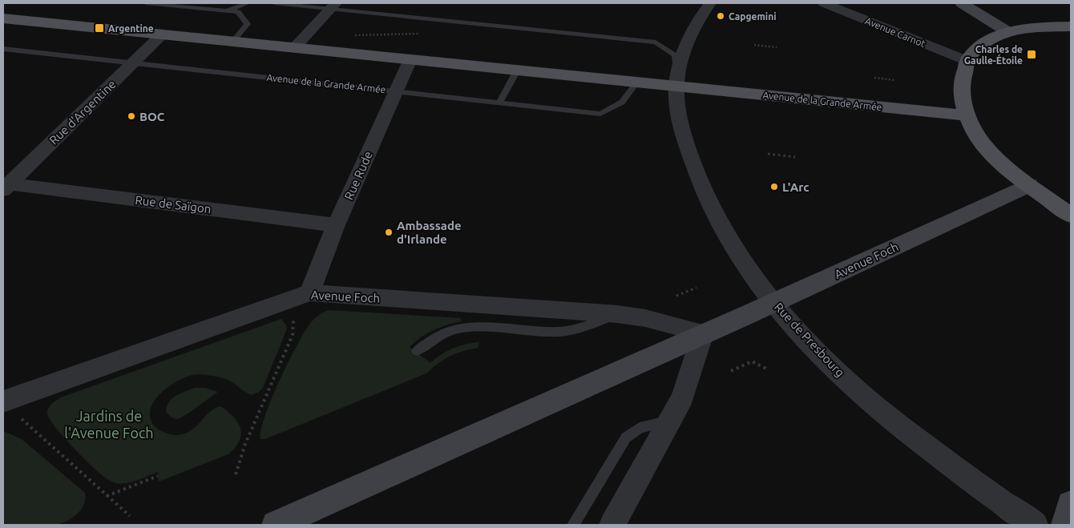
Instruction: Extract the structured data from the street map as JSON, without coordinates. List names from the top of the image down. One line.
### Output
{"streets":{"main road":["Avenue de la Grande Armée","Avenue Foch"],"street":["Avenue Carnot","Rue d'Argentine","Rue Rude","Rue de Saïgon","Rue de Presbourg"]},"crossings":[["Avenue de la Grande Armée","Rue d'Argentine"],["Avenue de la Grande Armée","Rue Rude"],["Avenue de la Grande Armée","Rue de Presbourg"],["Rue d'Argentine","Rue de Saïgon"],["Rue Rude","Rue de Saïgon"],["Rue Rude","Avenue Foch"],["Avenue Foch","Rue de Presbourg"]],"parks":["Jardins de l'Avenue Foch"],"places":{"other":["Capgemini","BOC","L'Arc","Ambassade d'Irlande"],"transit":["Argentine","Charles de Gaulle-Étoile"]}}
